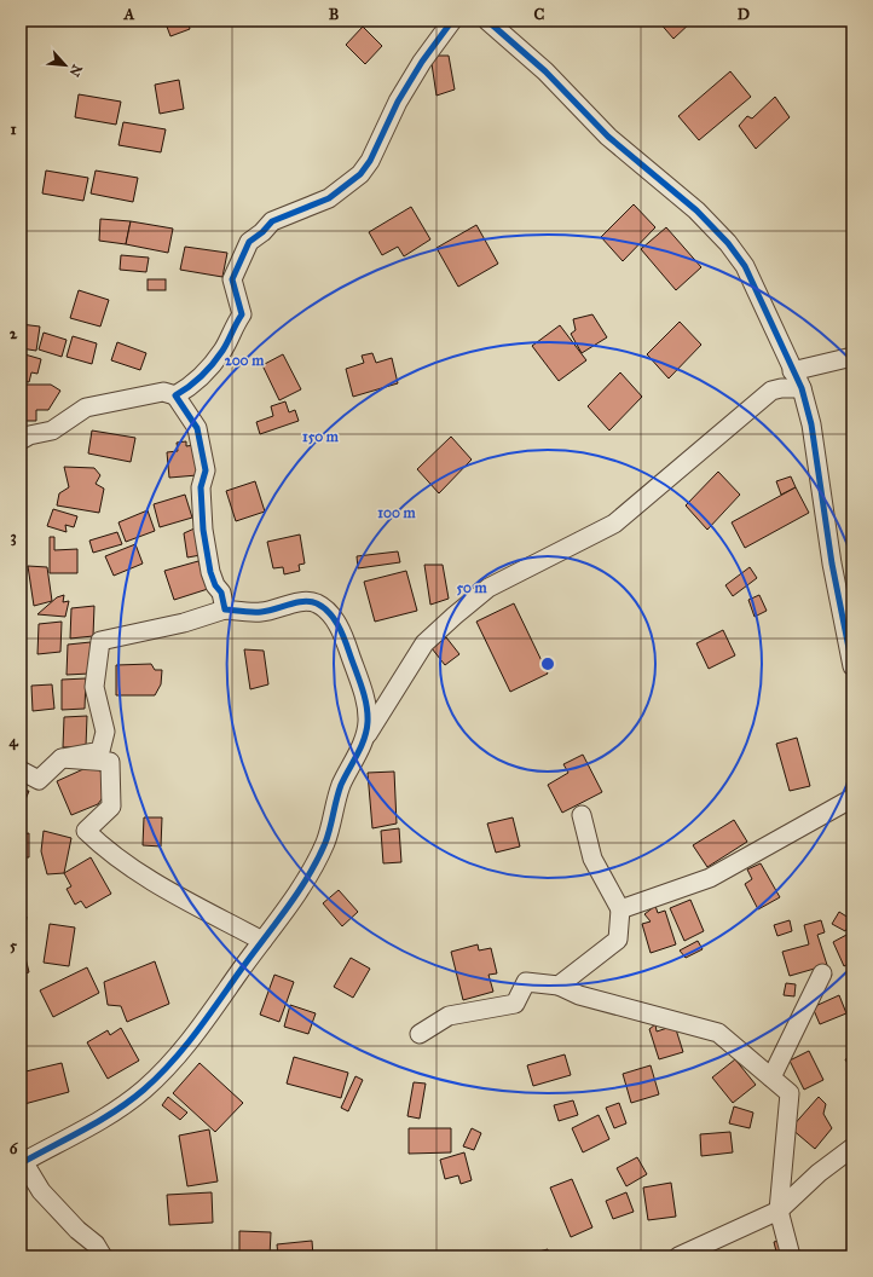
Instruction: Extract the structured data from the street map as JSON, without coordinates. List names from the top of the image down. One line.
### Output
{"north":"bottom right","grid":{"columns":["A","B","C","D"],"rows":["1","2","3","4","5","6"]},"rings":["200 m","150 m","100 m","50 m"]}
